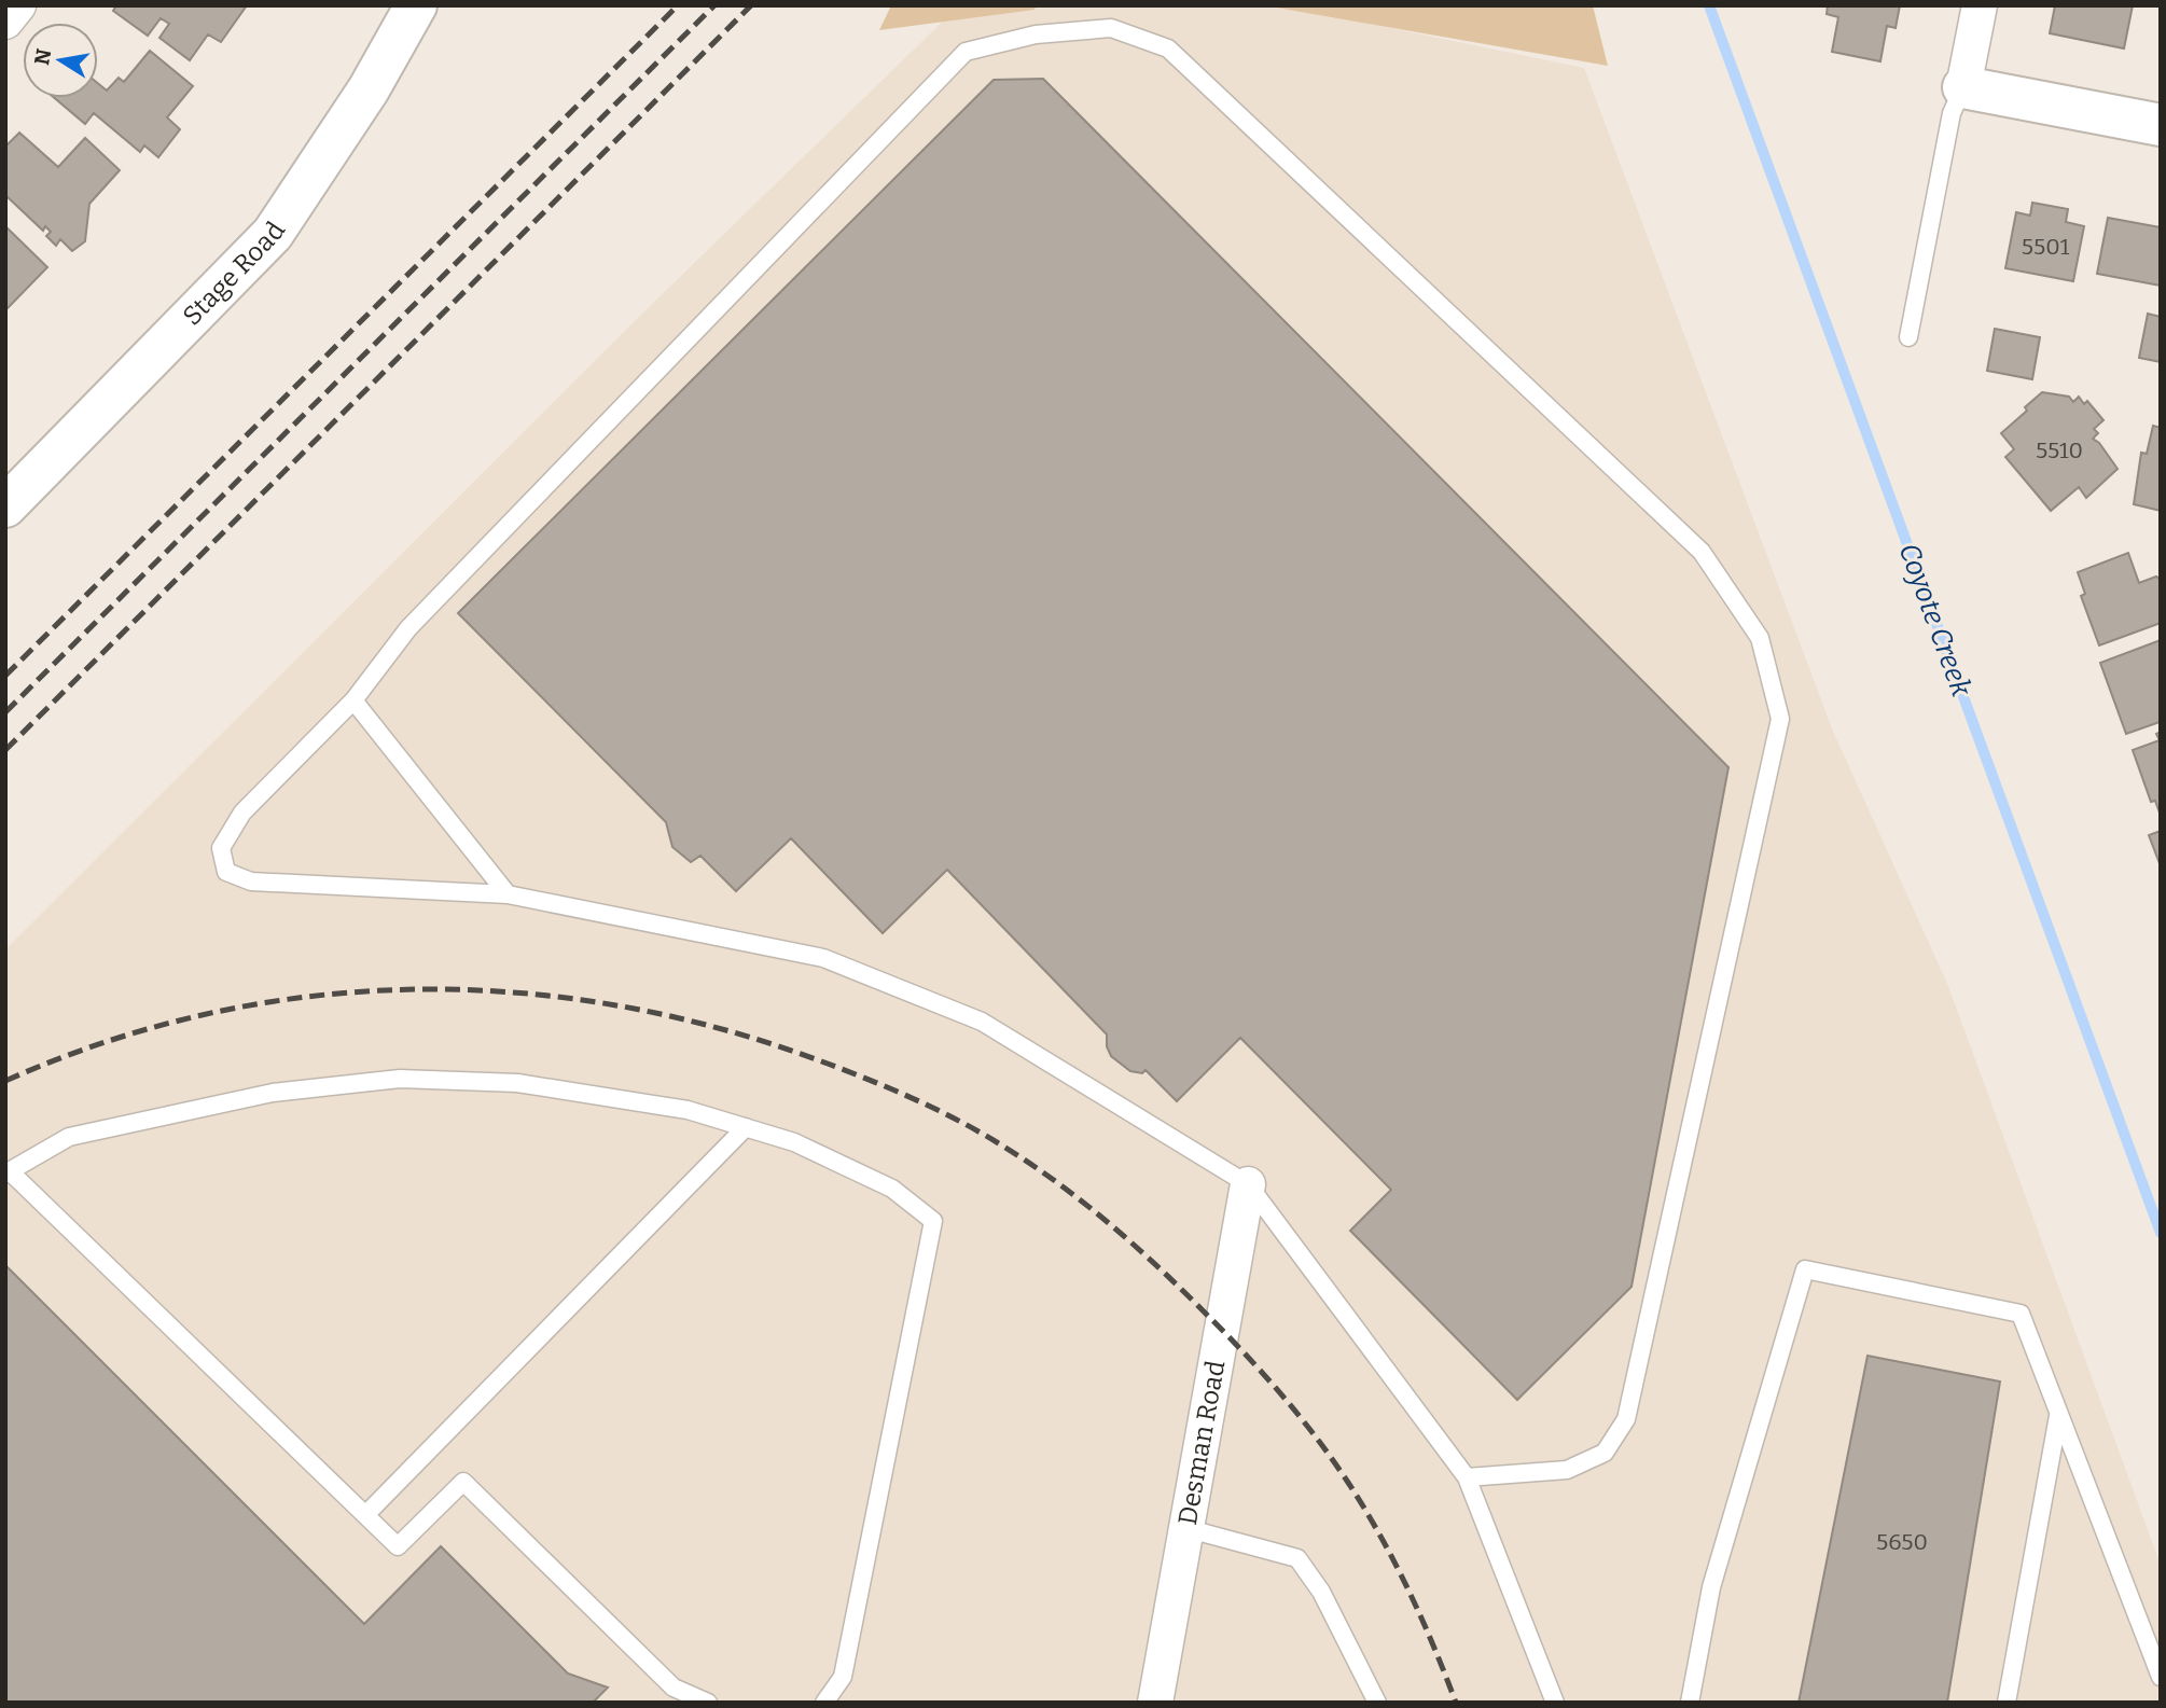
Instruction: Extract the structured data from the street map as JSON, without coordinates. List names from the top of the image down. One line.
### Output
{"streets":{"main road":["Stage Road"],"street":["Desman Road"]},"water":["Coyote Creek"],"house_numbers":["5501","5510","5650"],"north":"left"}
